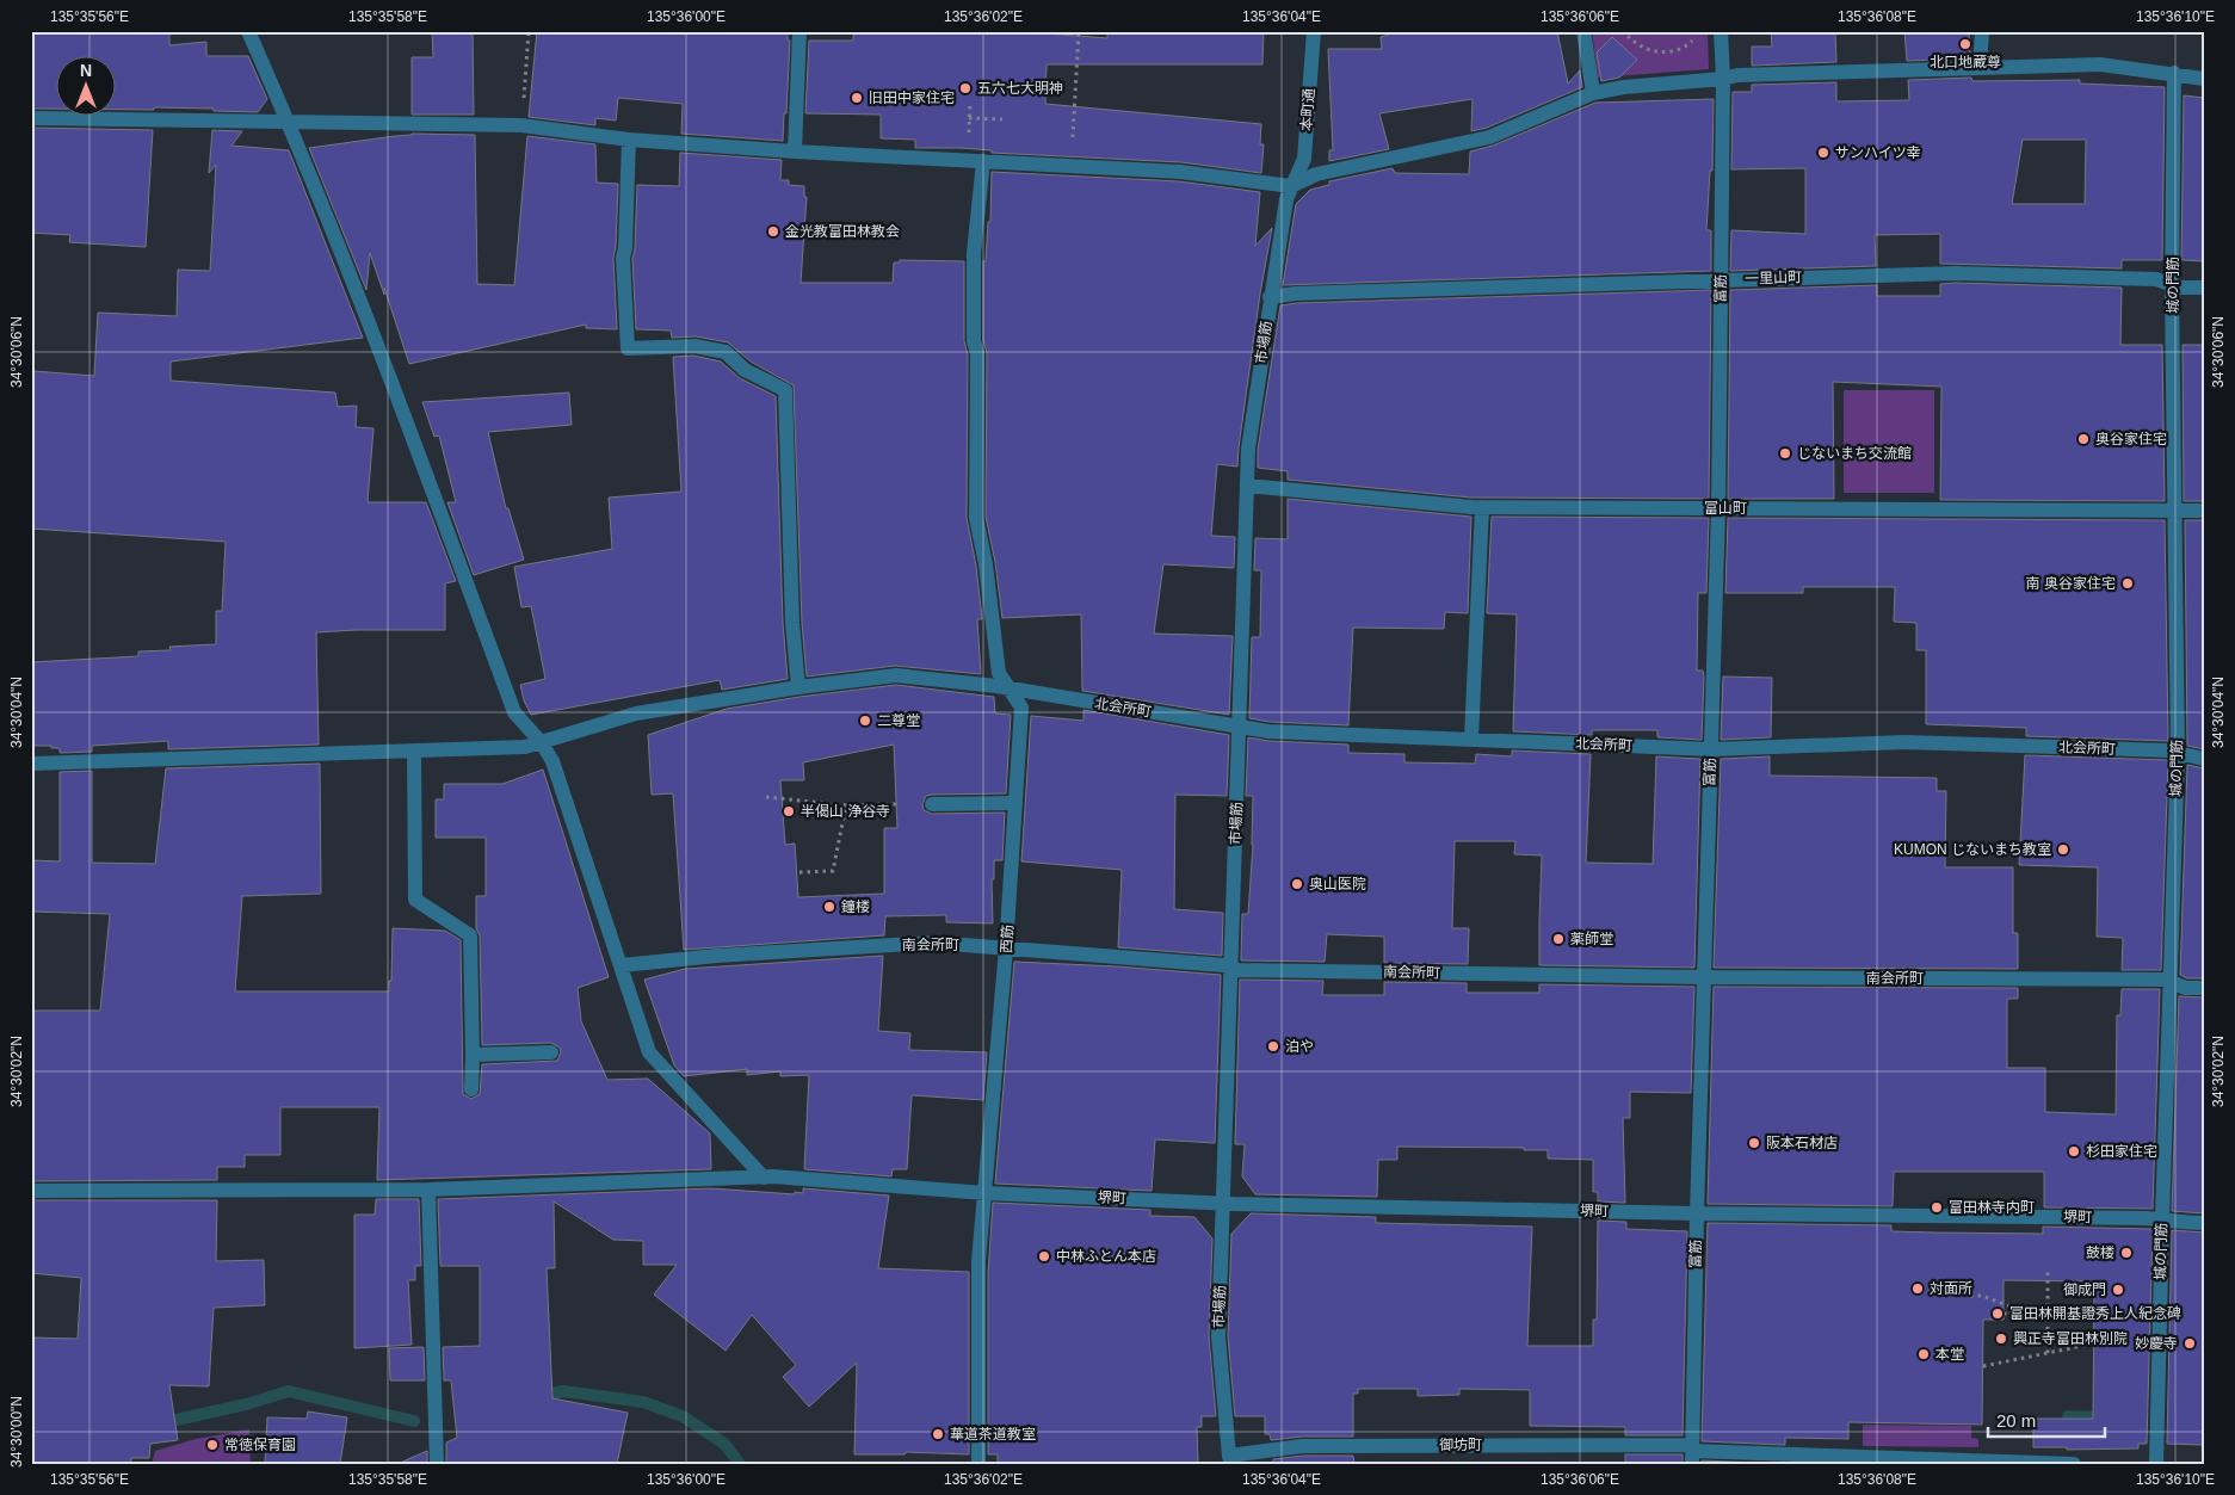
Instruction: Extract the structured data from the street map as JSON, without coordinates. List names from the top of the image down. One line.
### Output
{"streets":{"street":["本町通","一里山町","城の門筋","富筋","市場筋","富山町","北会所町","西筋","南会所町","堺町","御坊町"]},"crossings":[["本町通","市場筋"],["一里山町","城の門筋"],["一里山町","富筋"],["一里山町","市場筋"],["城の門筋","富山町"],["城の門筋","北会所町"],["城の門筋","南会所町"],["城の門筋","堺町"],["富筋","富山町"],["富筋","北会所町"],["富筋","南会所町"],["富筋","堺町"],["富筋","御坊町"],["市場筋","富山町"],["市場筋","北会所町"],["市場筋","南会所町"],["市場筋","堺町"],["市場筋","御坊町"],["北会所町","西筋"],["西筋","南会所町"],["西筋","堺町"]],"places":["北口地蔵尊","五六七大明神","旧田中家住宅","サンハイツ幸","金光教富田林教会","奥谷家住宅","じないまち交流館","南 奥谷家住宅","二尊堂","半偈山 浄谷寺","KUMON じないまち教室","奥山医院","鐘楼","薬師堂","泊や","阪本石材店","杉田家住宅","富田林寺内町","鼓楼","中林ふとん本店","対面所","御成門","富田林開基證秀上人紀念碑","興正寺富田林別院","妙慶寺","本堂","華道茶道教室","常徳保育園"],"scale_bar":"20 m","north":"top","coordinates":["135°35'56\"E","135°35'58\"E","135°36'00\"E","135°36'02\"E","135°36'04\"E","135°36'06\"E","135°36'08\"E","135°36'10\"E","34°30'06\"N","34°30'04\"N","34°30'02\"N","34°30'00\"N"]}
